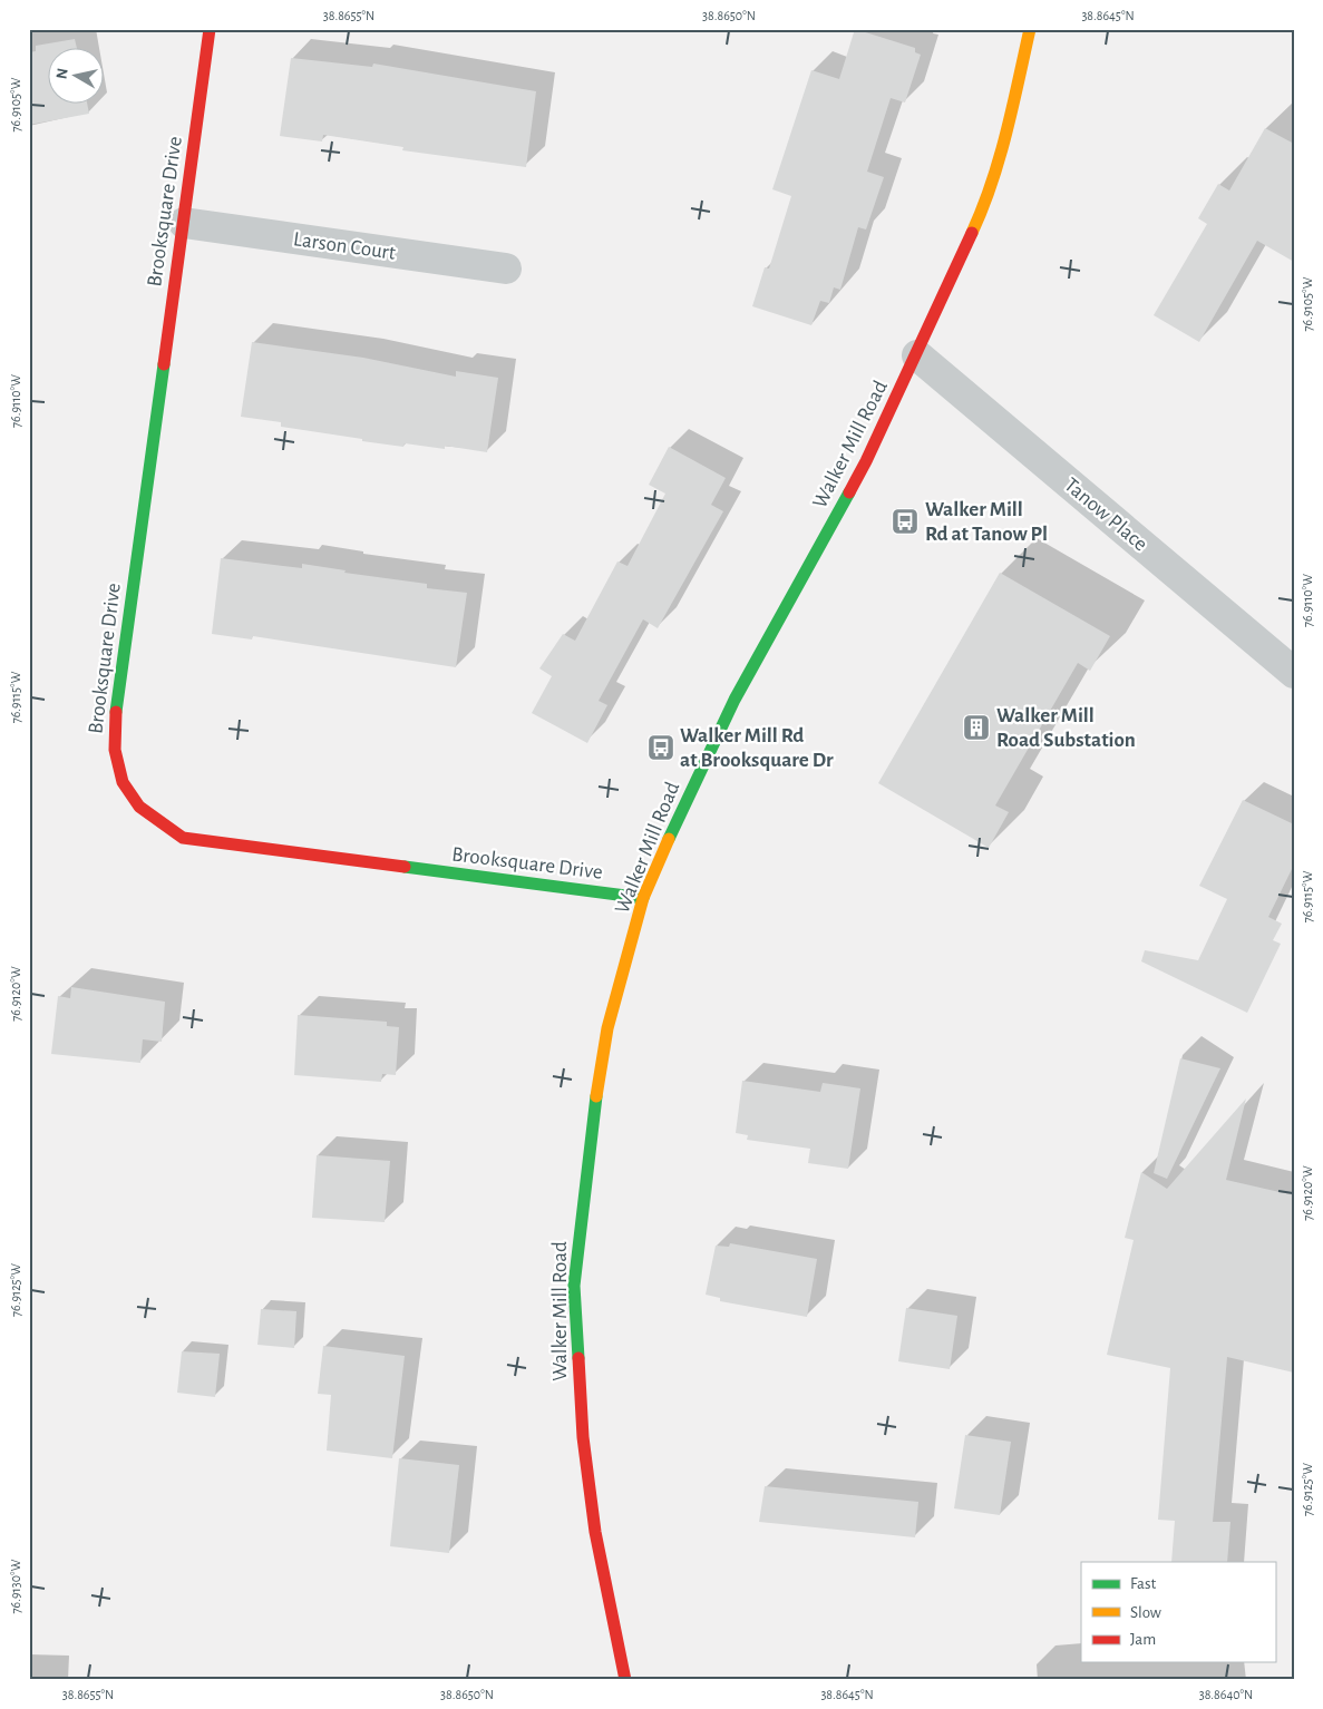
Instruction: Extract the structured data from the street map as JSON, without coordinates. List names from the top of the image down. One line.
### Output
{"streets":{"street":["Brooksquare Drive","Larson Court","Walker Mill Road","Tanow Place"]},"crossings":[["Brooksquare Drive","Larson Court"],["Brooksquare Drive","Walker Mill Road"],["Walker Mill Road","Tanow Place"]],"places":{"bus stop":["Walker Mill Rd at Tanow Pl","Walker Mill Rd at Brooksquare Dr"],"building":["Walker Mill Road Substation"]},"legend":["Fast","Slow","Jam"],"north":"left","coordinates":["38.8655°N","38.8650°N","38.8645°N","76.9105°W","76.9110°W","76.9115°W","76.9120°W","76.9125°W","76.9130°W","38.8640°N"]}
